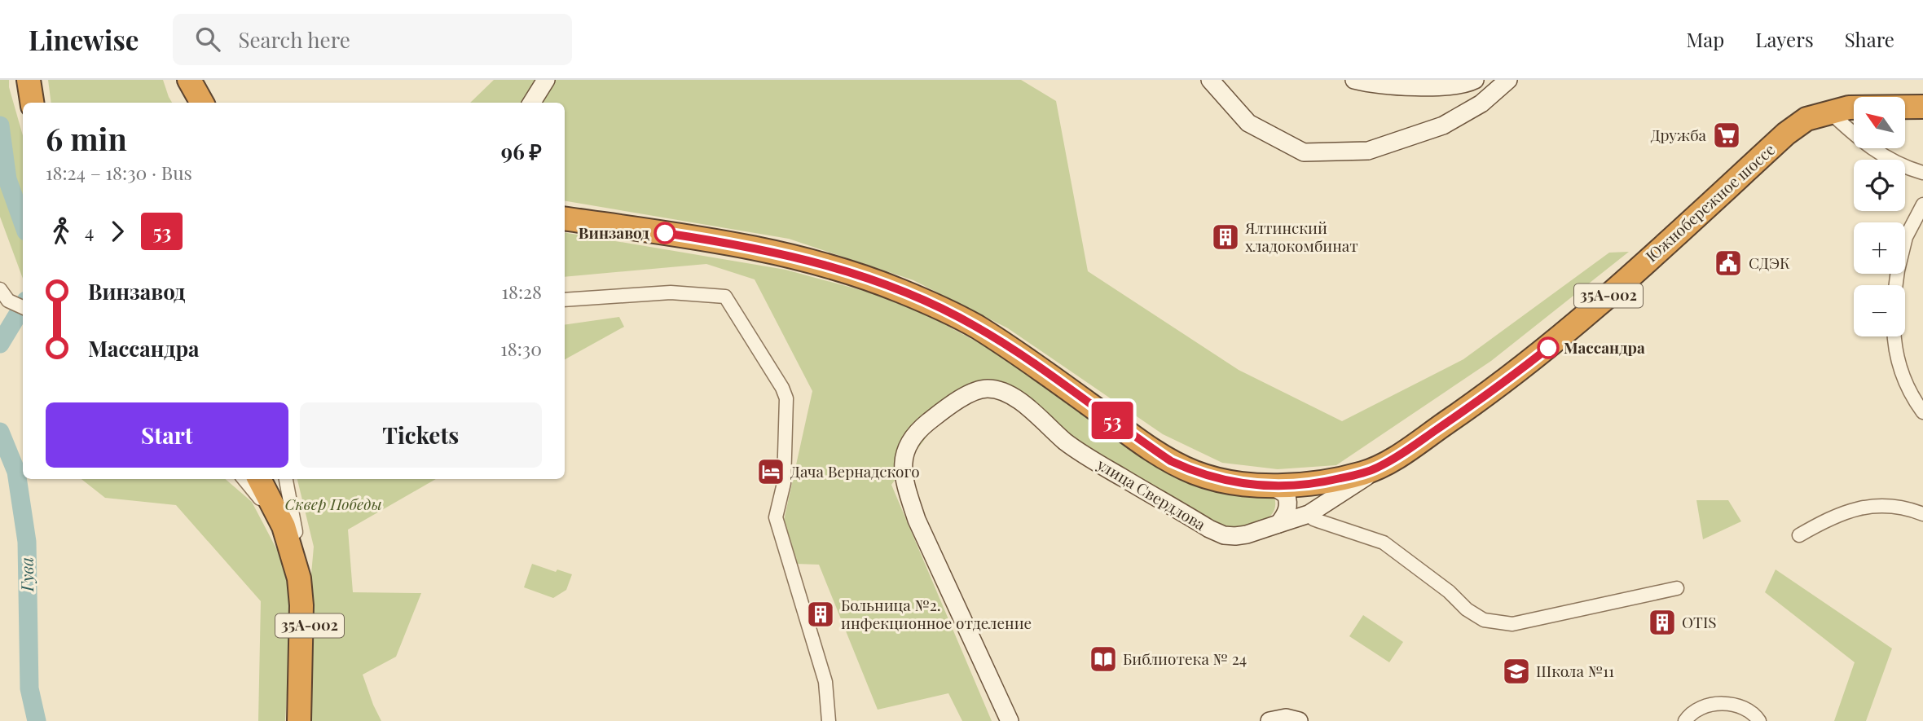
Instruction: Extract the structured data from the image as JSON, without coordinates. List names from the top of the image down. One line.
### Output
{"streets":{"highway":["Южнобережное шоссе","35А-002"],"main road":["улица Свердлова"]},"crossings":[["Южнобережное шоссе","улица Свердлова"]],"water":["Гува"],"parks":["Сквер Победы"],"places":{"supermarket":["Дружба"],"other":["Винзавод","Массандра"],"building":["Ялтинский хладокомбинат","Больница №2. инфекционное отделение","OTIS"],"public building":["СДЭК"],"hotel":["Дача Вернадского"],"library":["Библиотека № 24"],"school or university":["Школа №11"]},"lines":["bus line 53"],"north":"top left","page":{"header":"Linewise","search":"Search here","nav":["Map","Layers","Share"],"on_map":"53","map_buttons":["+","−"],"heading":["6 min","18:24 – 18:30 · Bus","96 ₽"],"legs":["4","53"],"list":[{"name":"Винзавод","value":"18:28"},{"name":"Массандра","value":"18:30"}],"buttons":["Start","Tickets"]}}
